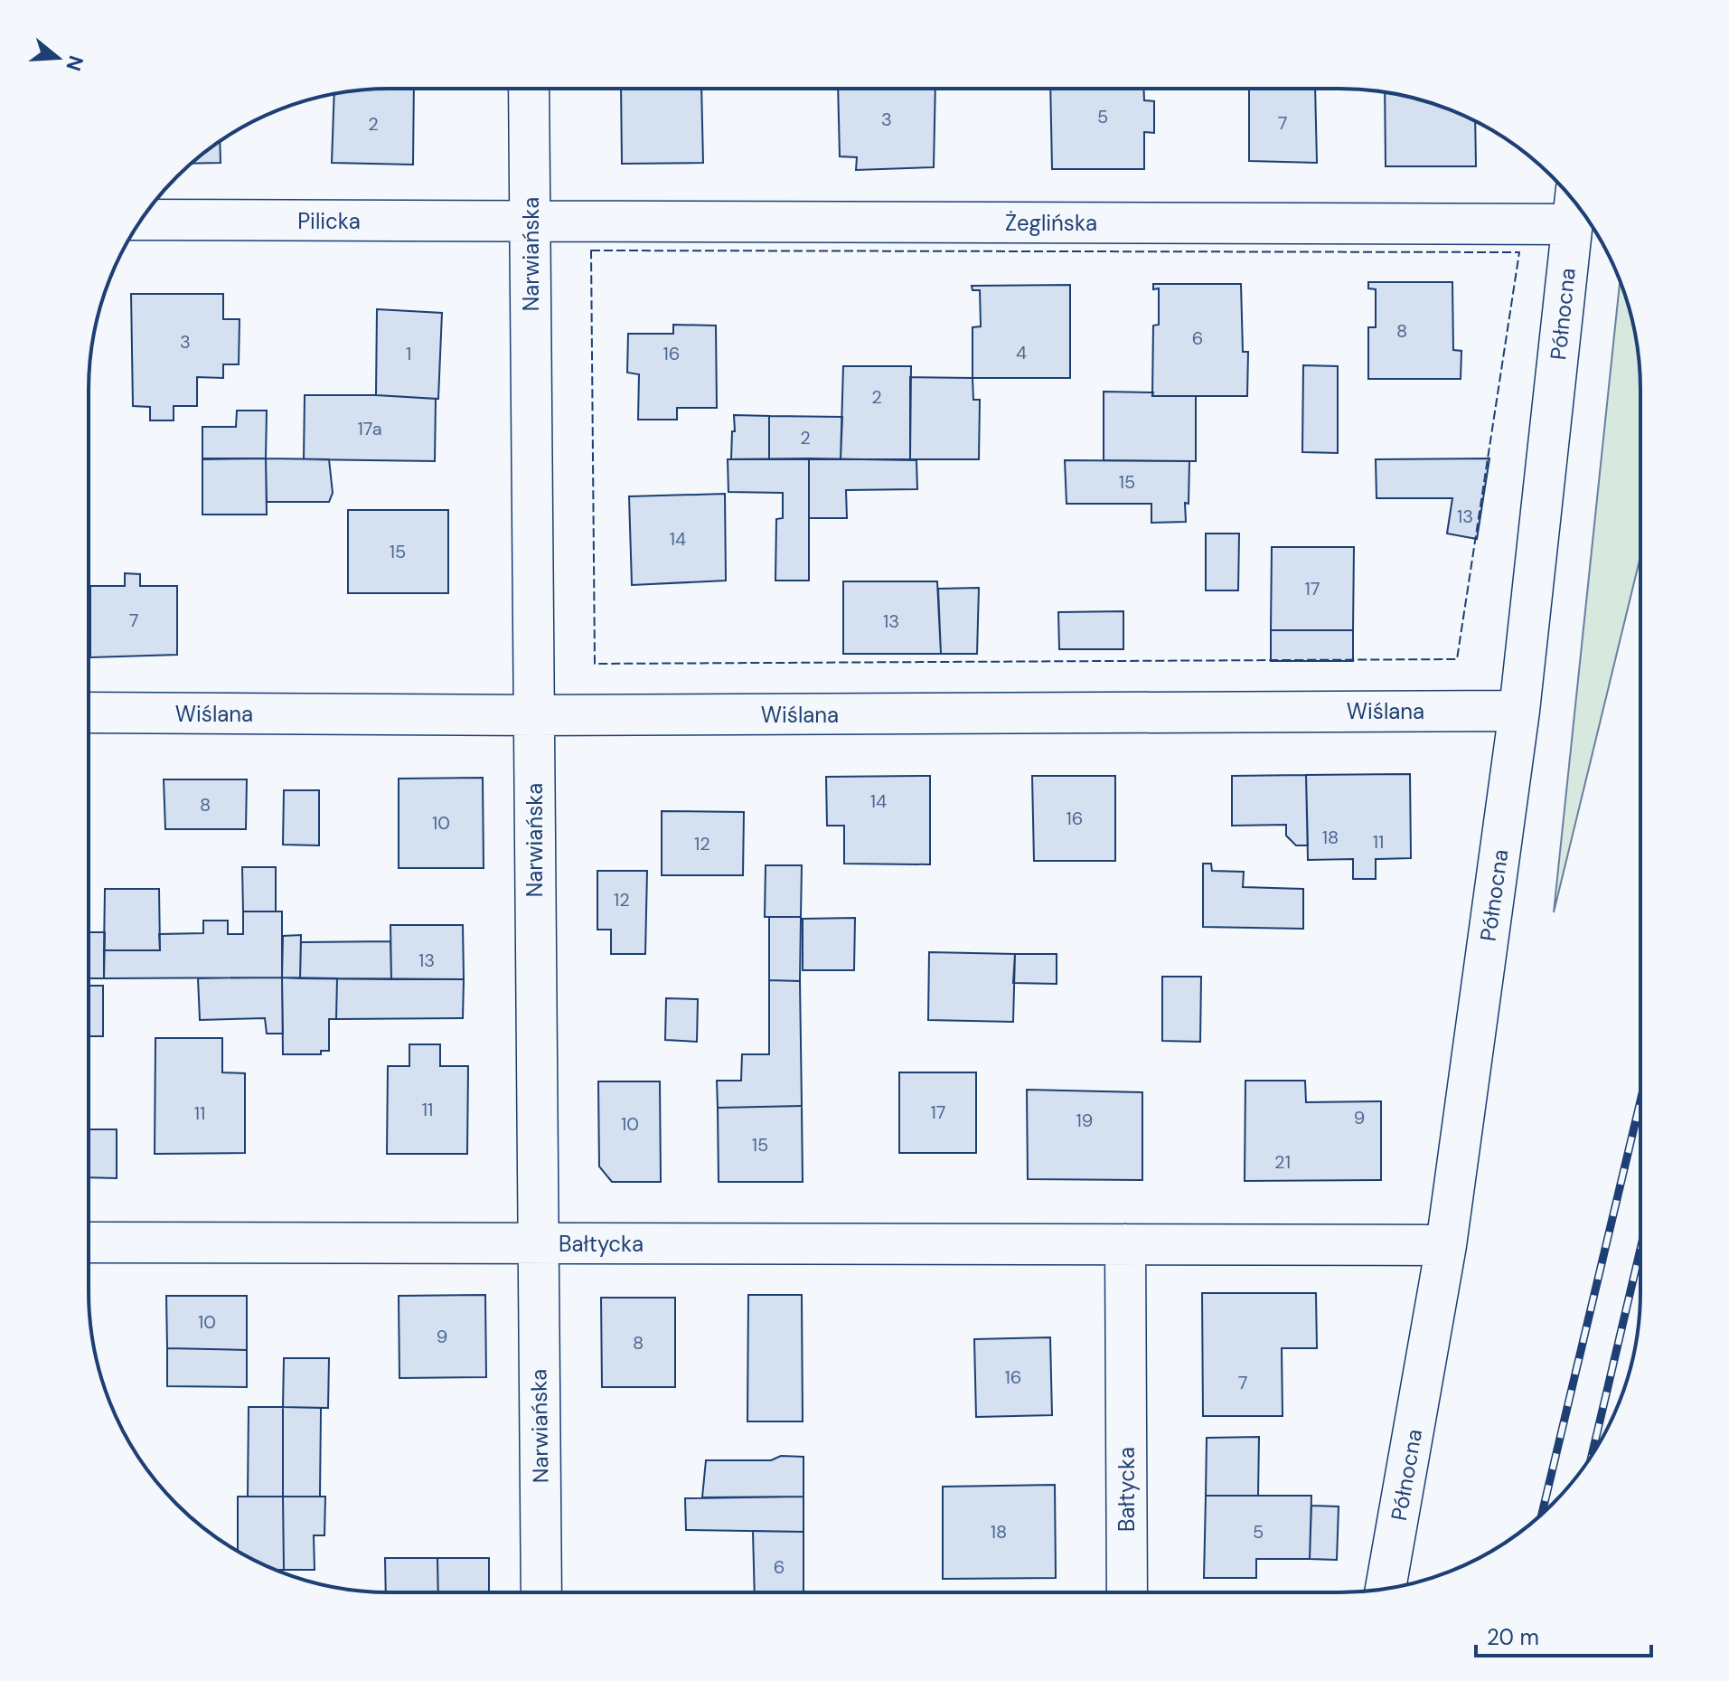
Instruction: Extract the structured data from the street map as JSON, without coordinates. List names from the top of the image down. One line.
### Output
{"streets":{"street":["Pilicka","Żeglińska","Narwiańska","Północna","Wiślana","Bałtycka"]},"crossings":[["Pilicka","Żeglińska"],["Pilicka","Narwiańska"],["Żeglińska","Narwiańska"],["Żeglińska","Północna"],["Narwiańska","Wiślana"],["Narwiańska","Bałtycka"],["Północna","Wiślana"],["Północna","Bałtycka"]],"house_numbers":["5","3","7","2","8","6","3","4","1","16","2","17a","2","15","13","14","15","17","7","13","14","8","16","10","18","11","12","12","13","11","17","11","9","19","10","15","21","10","9","8","16","7","18","5","6"],"scale_bar":"20 m","north":"right"}
